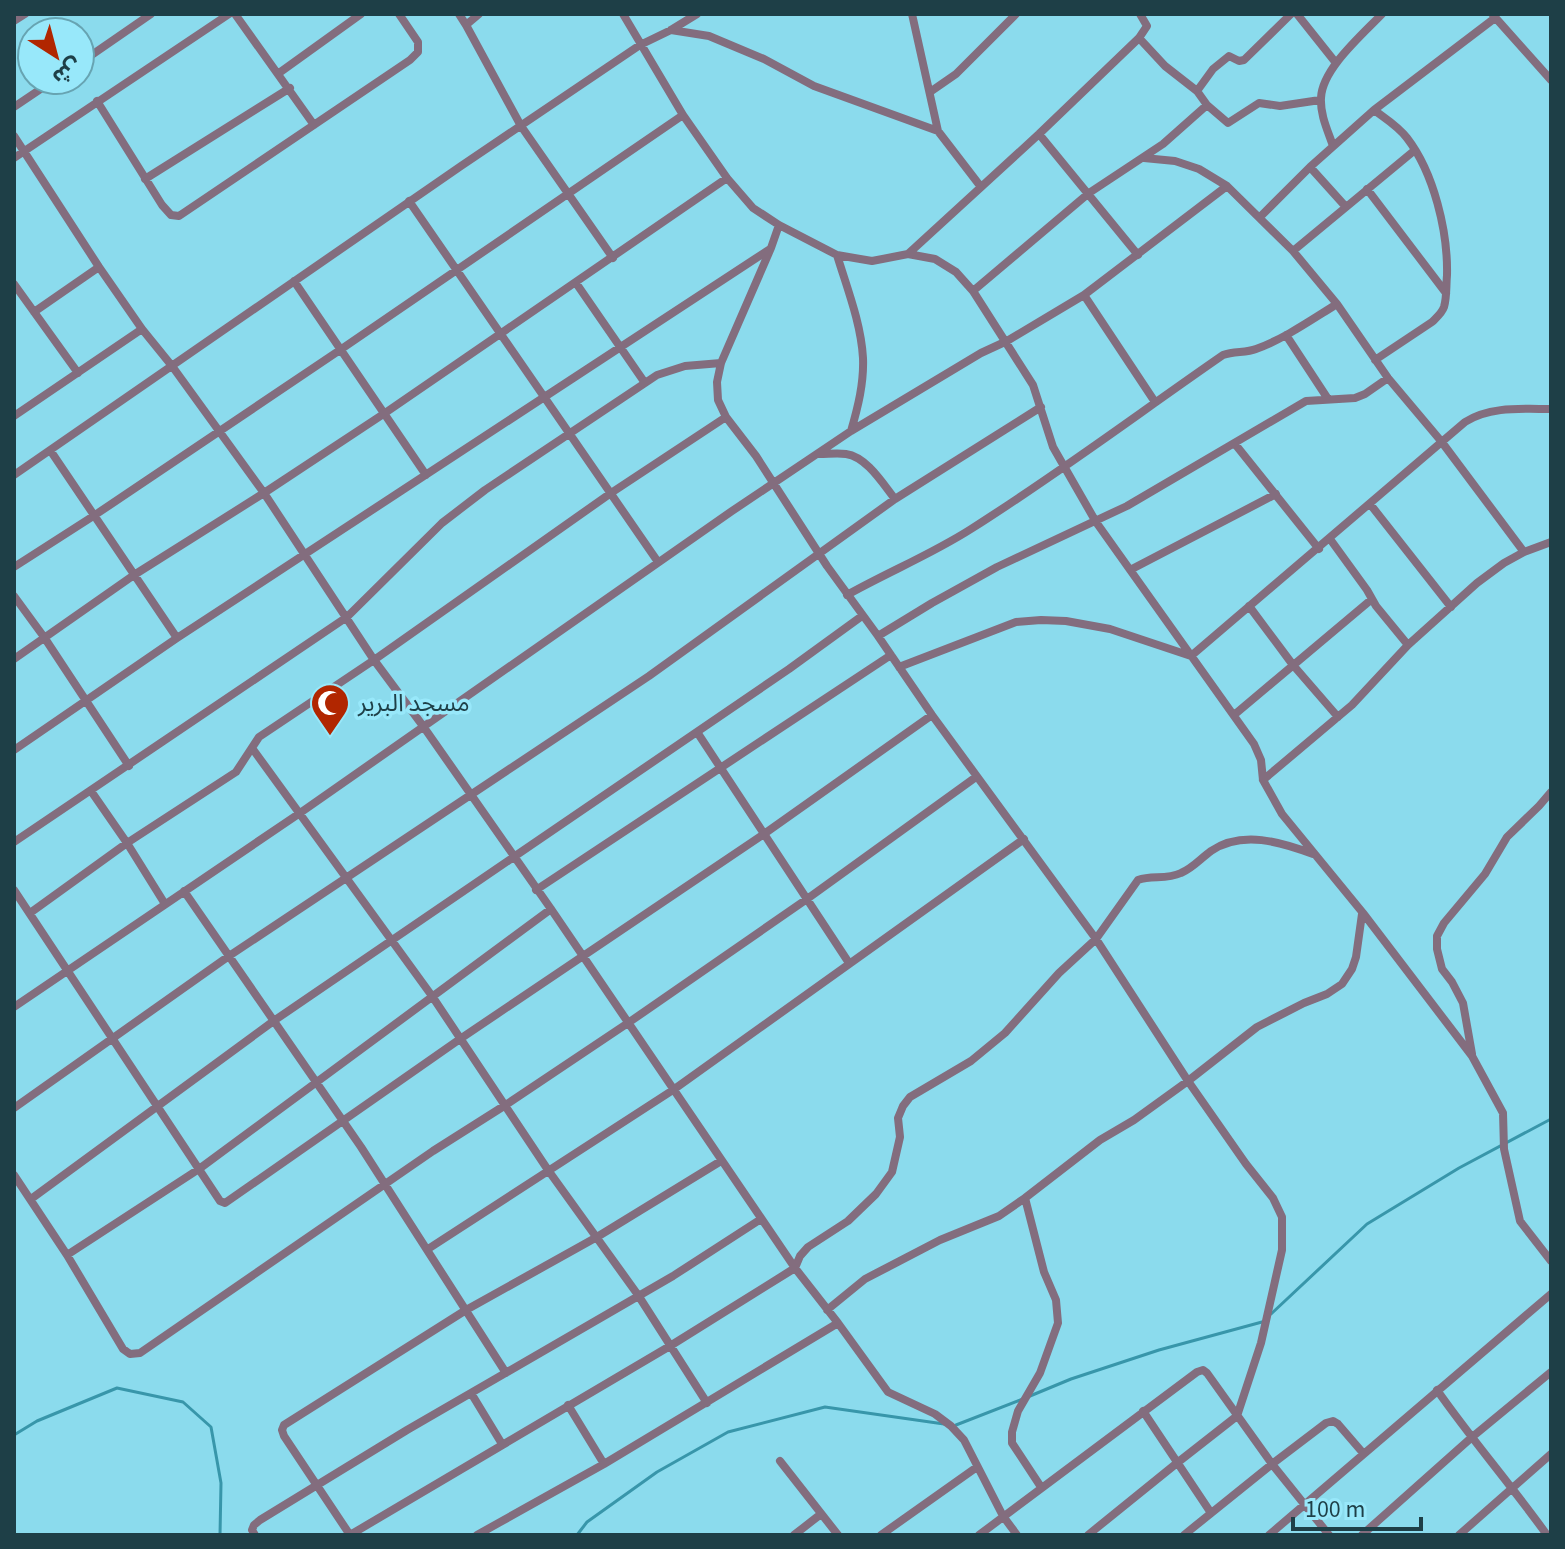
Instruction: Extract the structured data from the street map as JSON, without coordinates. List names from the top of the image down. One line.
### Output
{"places":{"mosque":["مسجد البرير"]},"scale_bar":"100 m","north":"bottom right"}
